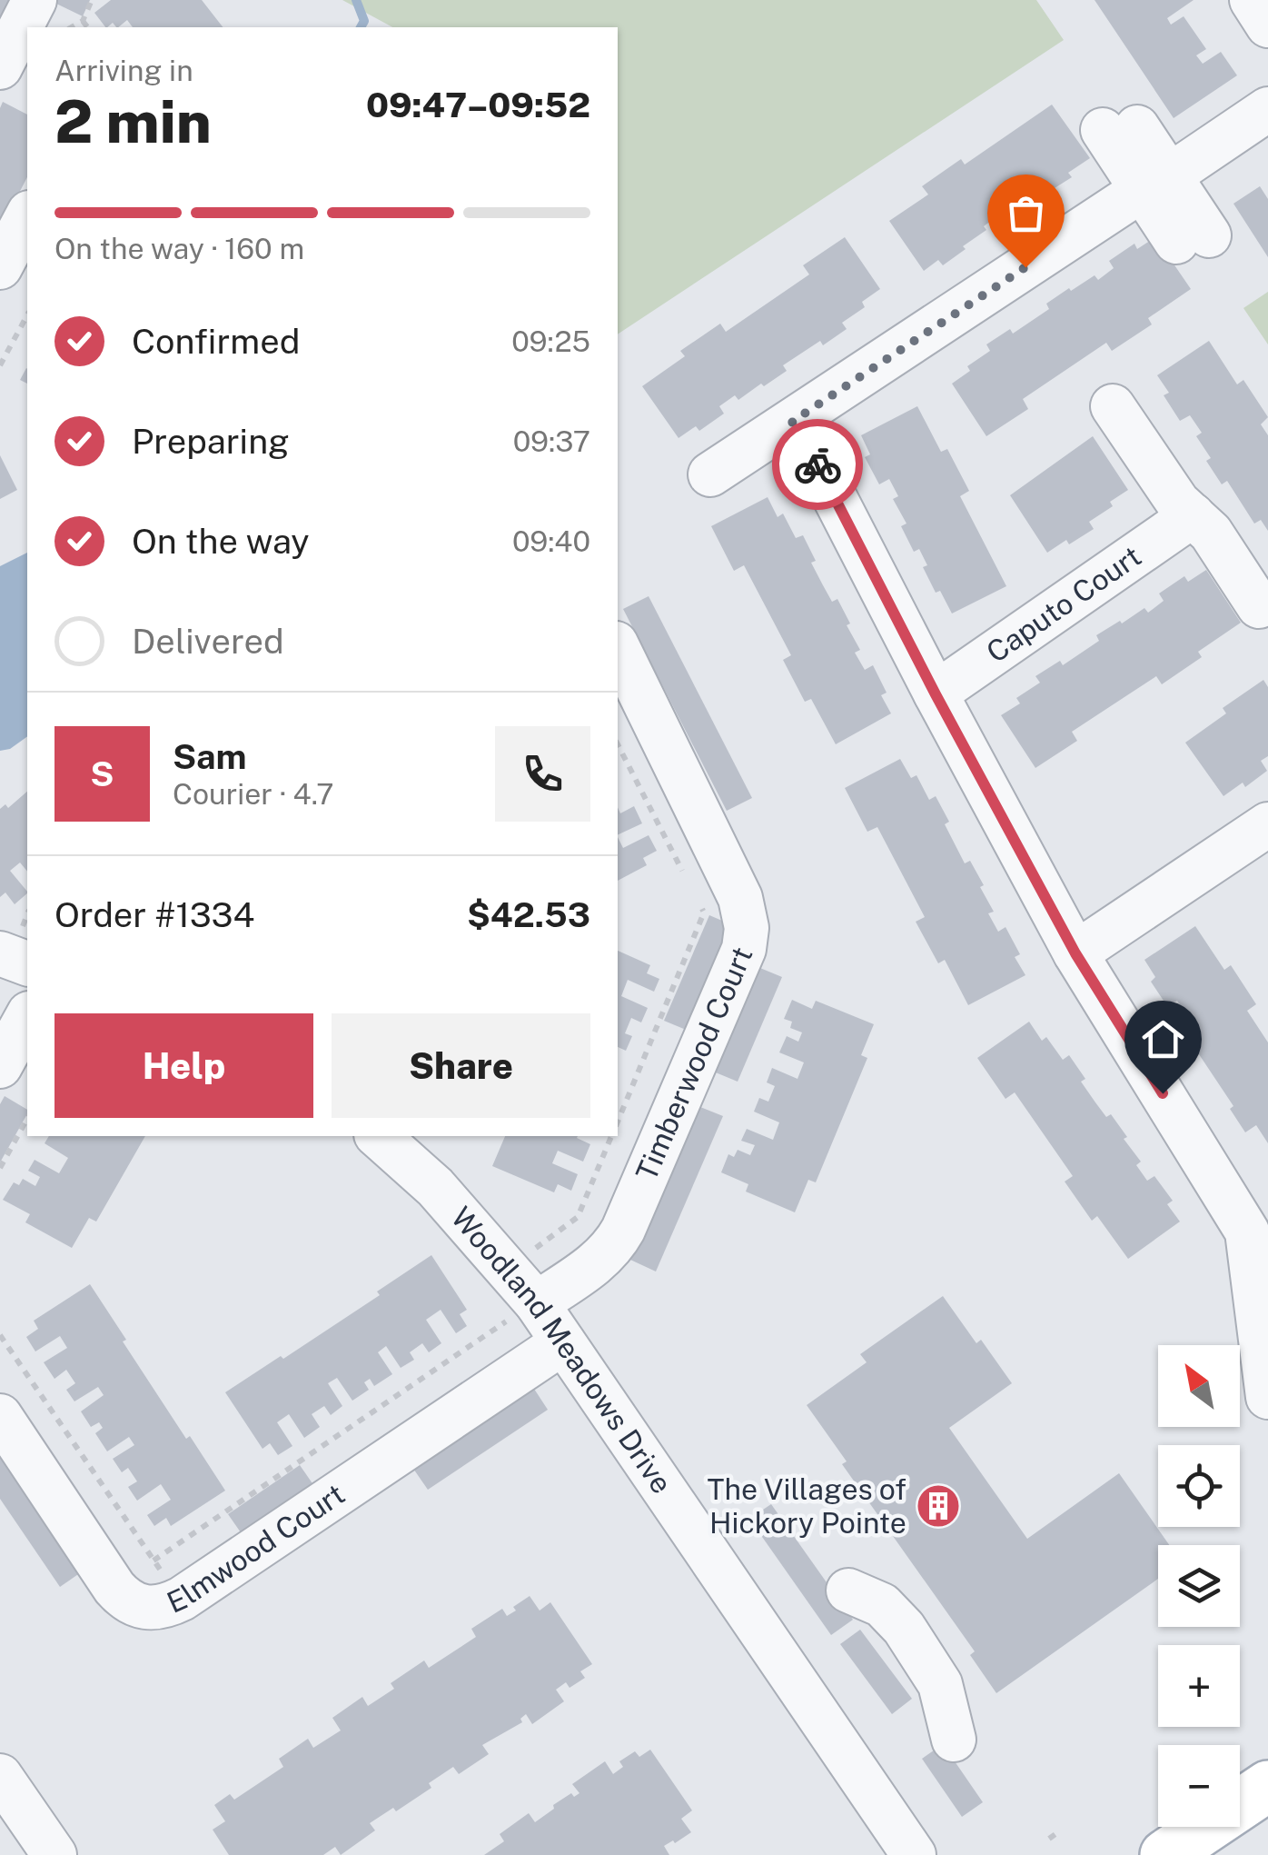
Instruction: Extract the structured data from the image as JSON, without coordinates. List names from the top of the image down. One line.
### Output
{"streets":{"street":["Caputo Court","Timberwood Court","Woodland Meadows Drive","Elmwood Court"]},"crossings":[["Timberwood Court","Woodland Meadows Drive"],["Woodland Meadows Drive","Elmwood Court"]],"places":{"building":["The Villages of Hickory Pointe"]},"north":"top left","page":{"heading":["2 min","Arriving in","09:47–09:52"],"panel":["Sam","Courier · 4.7","Order #1334","$42.53"],"bar":"On the way · 160 m","list":[["Confirmed","09:25"],["Preparing","09:37"],["On the way","09:40"],"Delivered"],"round":"S","buttons":["Help","Share"],"map_buttons":["+","−"]}}
